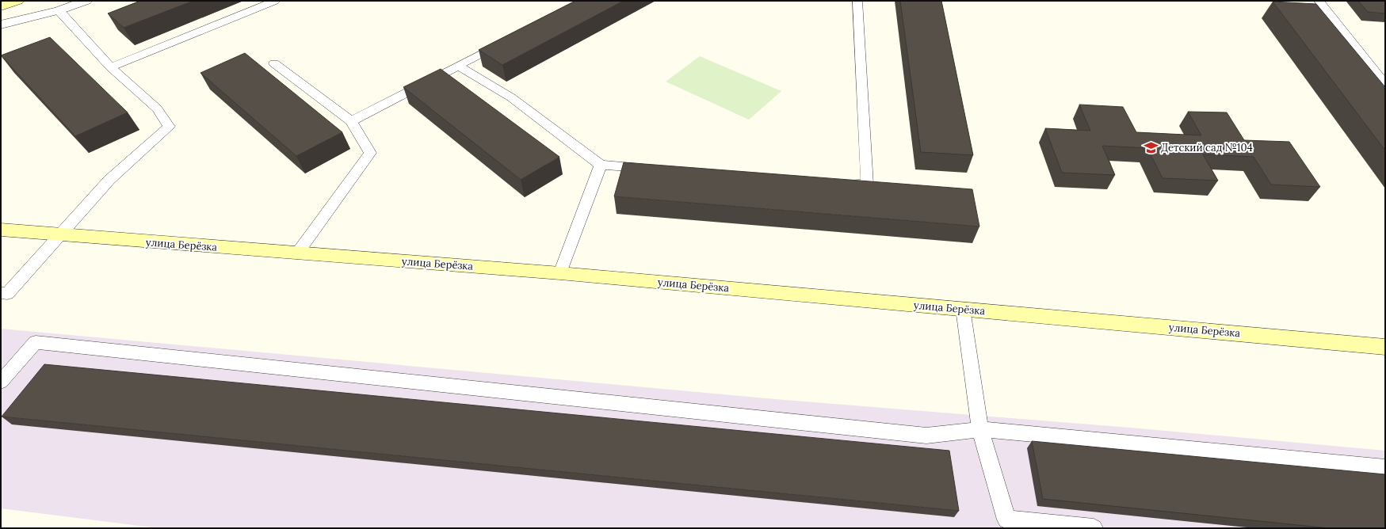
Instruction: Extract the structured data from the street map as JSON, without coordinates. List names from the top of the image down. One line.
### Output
{"streets":{"main road":["улица Берёзка"]},"places":{"school or university":["Детский сад №104"]}}
